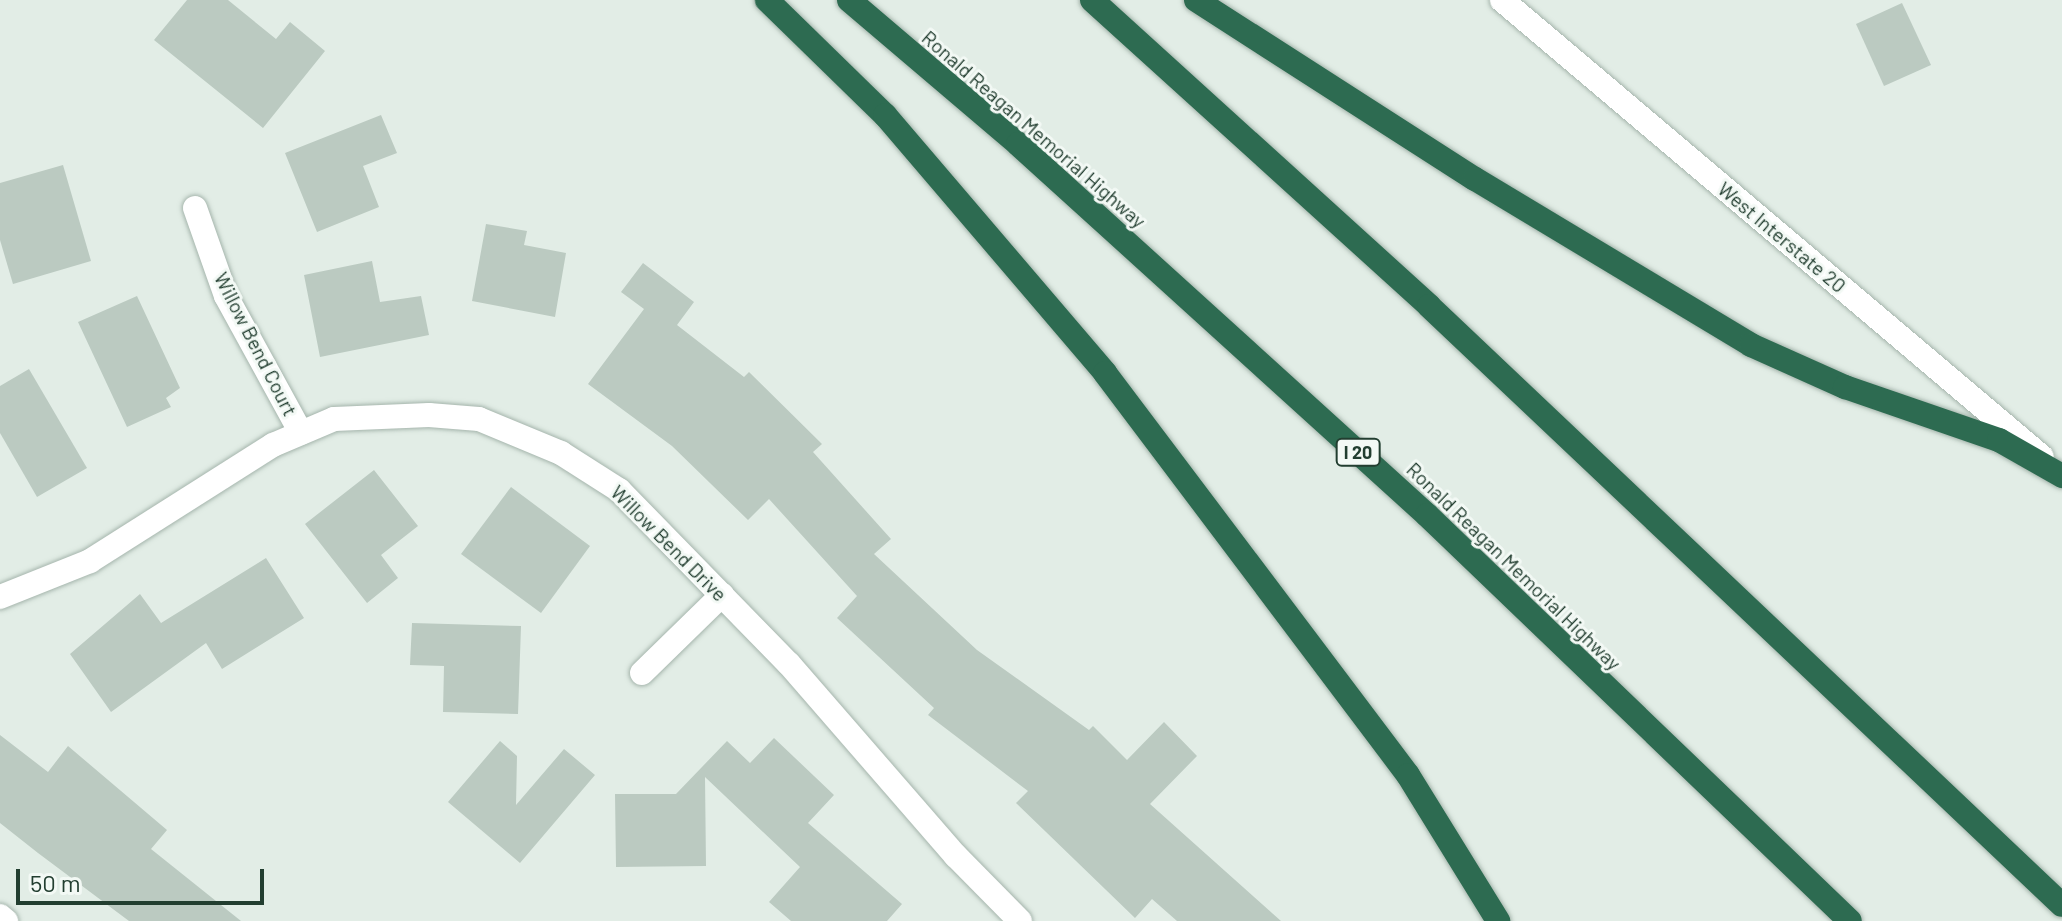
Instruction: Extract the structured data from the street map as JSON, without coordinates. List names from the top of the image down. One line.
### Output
{"streets":{"highway":["Ronald Reagan Memorial Highway","I 20"],"street":["West Interstate 20","Willow Bend Court","Willow Bend Drive"]},"crossings":[["Willow Bend Court","Willow Bend Drive"]],"scale_bar":"50 m"}
